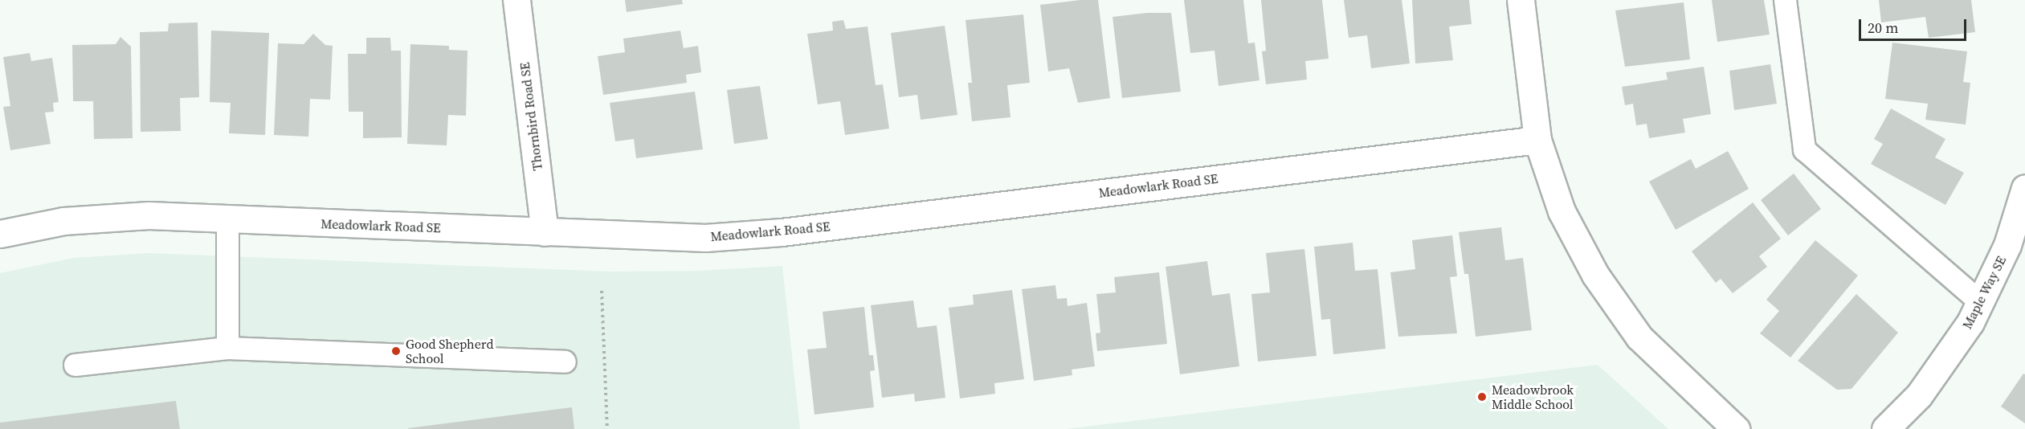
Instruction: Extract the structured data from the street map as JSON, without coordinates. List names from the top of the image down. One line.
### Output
{"streets":{"street":["Thornbird Road SE","Meadowlark Road SE","Maple Way SE"]},"crossings":[["Thornbird Road SE","Meadowlark Road SE"]],"places":["Good Shepherd School","Meadowbrook Middle School"],"scale_bar":"20 m"}
